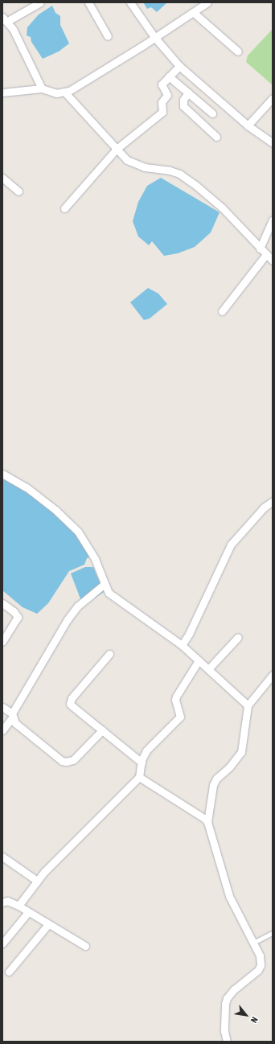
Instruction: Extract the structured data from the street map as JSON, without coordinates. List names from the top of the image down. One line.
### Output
{"north":"bottom right"}
